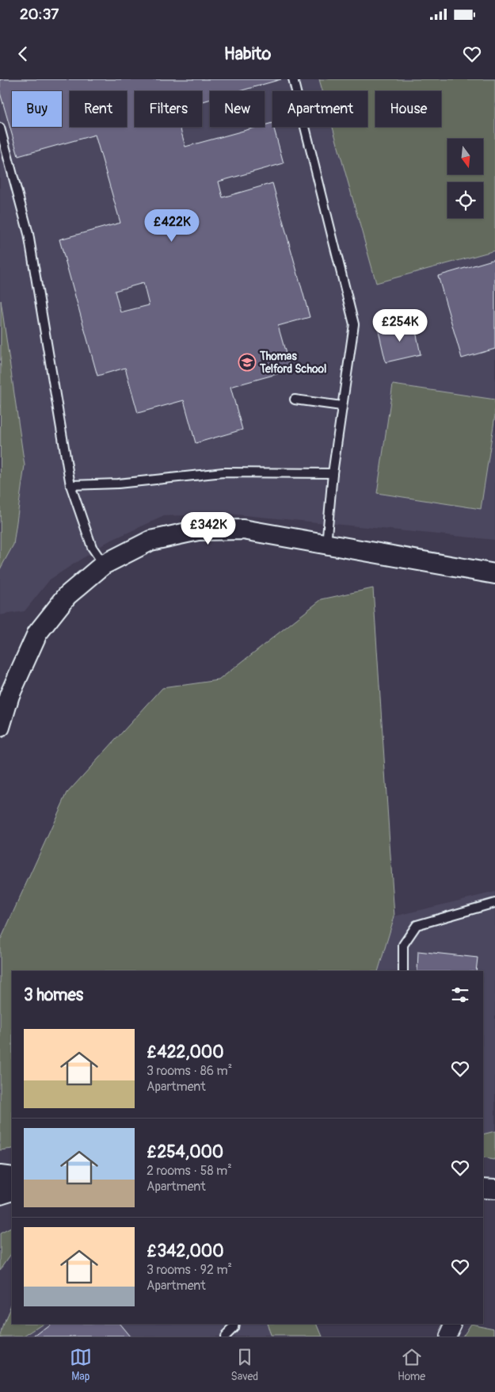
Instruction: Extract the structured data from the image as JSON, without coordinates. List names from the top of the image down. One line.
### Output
{"places":{"school or university":["Thomas Telford School"]},"north":"bottom","page":{"status":"20:37","header":"Habito","chip":["Buy","Rent","Filters","New","Apartment","House"],"price":["£422K","£254K","£342K"],"heading":"3 homes","list":[{"name":"£422,000","note":"3 rooms · 86 m² · Apartment"},{"name":"£254,000","note":"2 rooms · 58 m² · Apartment"},{"name":"£342,000","note":"3 rooms · 92 m² · Apartment"}],"tabs":["Map","Saved","Home"]}}
